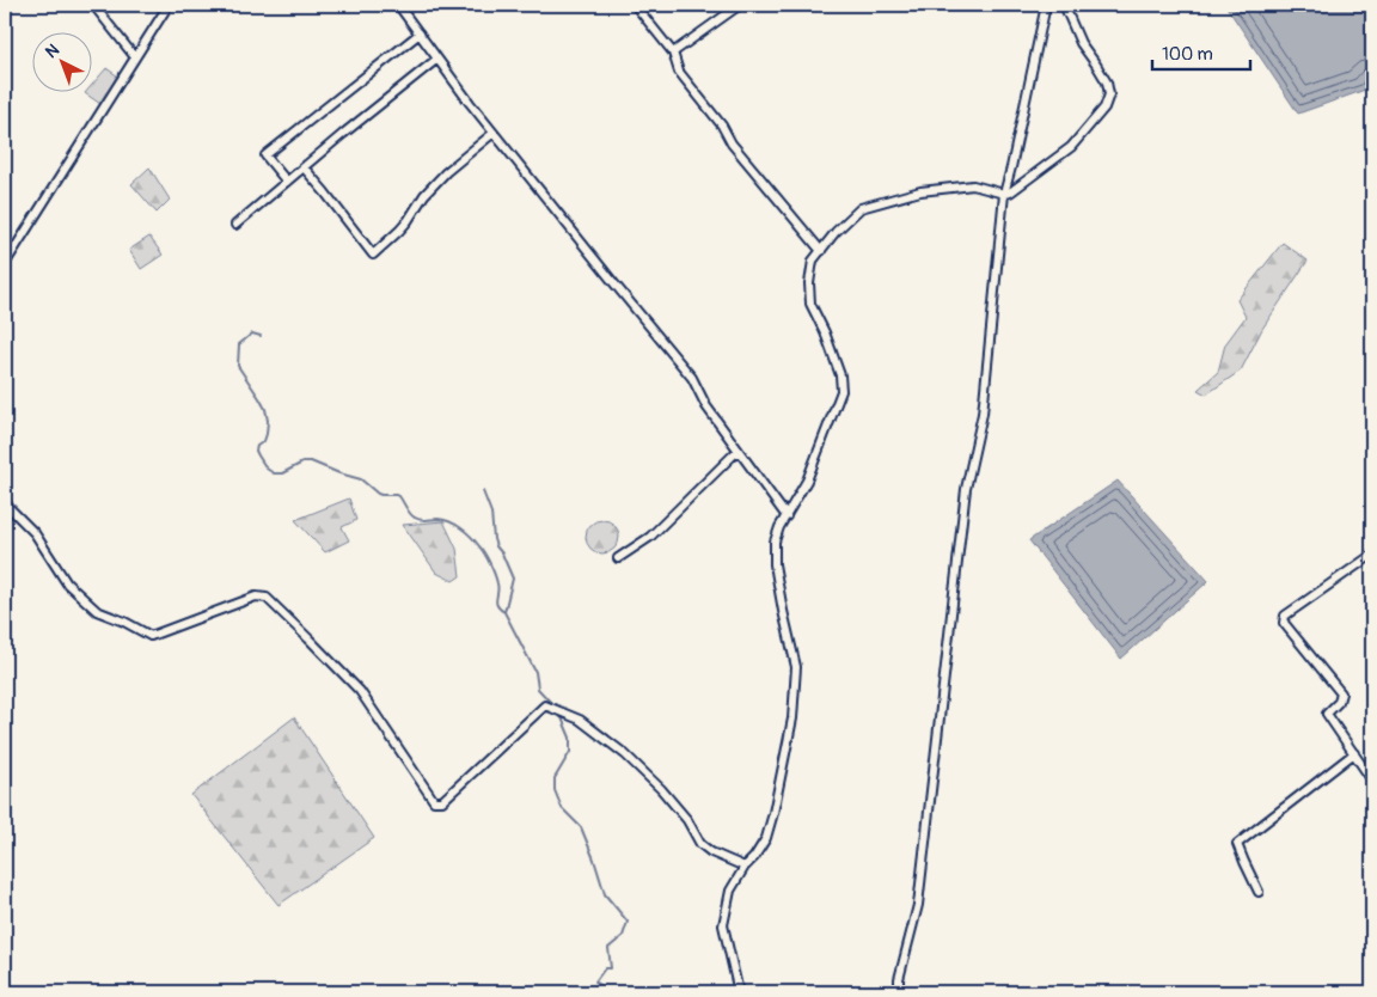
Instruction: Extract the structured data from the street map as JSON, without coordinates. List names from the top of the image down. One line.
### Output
{"scale_bar":"100 m","north":"top left"}
